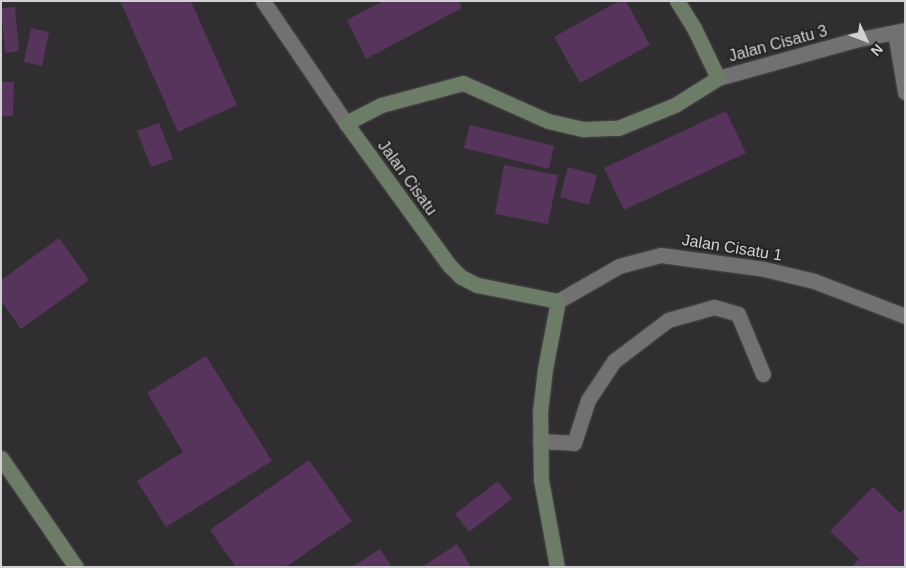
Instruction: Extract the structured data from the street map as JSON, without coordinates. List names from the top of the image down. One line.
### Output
{"streets":{"street":["Jalan Cisatu 3","Jalan Cisatu","Jalan Cisatu 1"]},"crossings":[["Jalan Cisatu","Jalan Cisatu 1"]],"north":"bottom right"}
